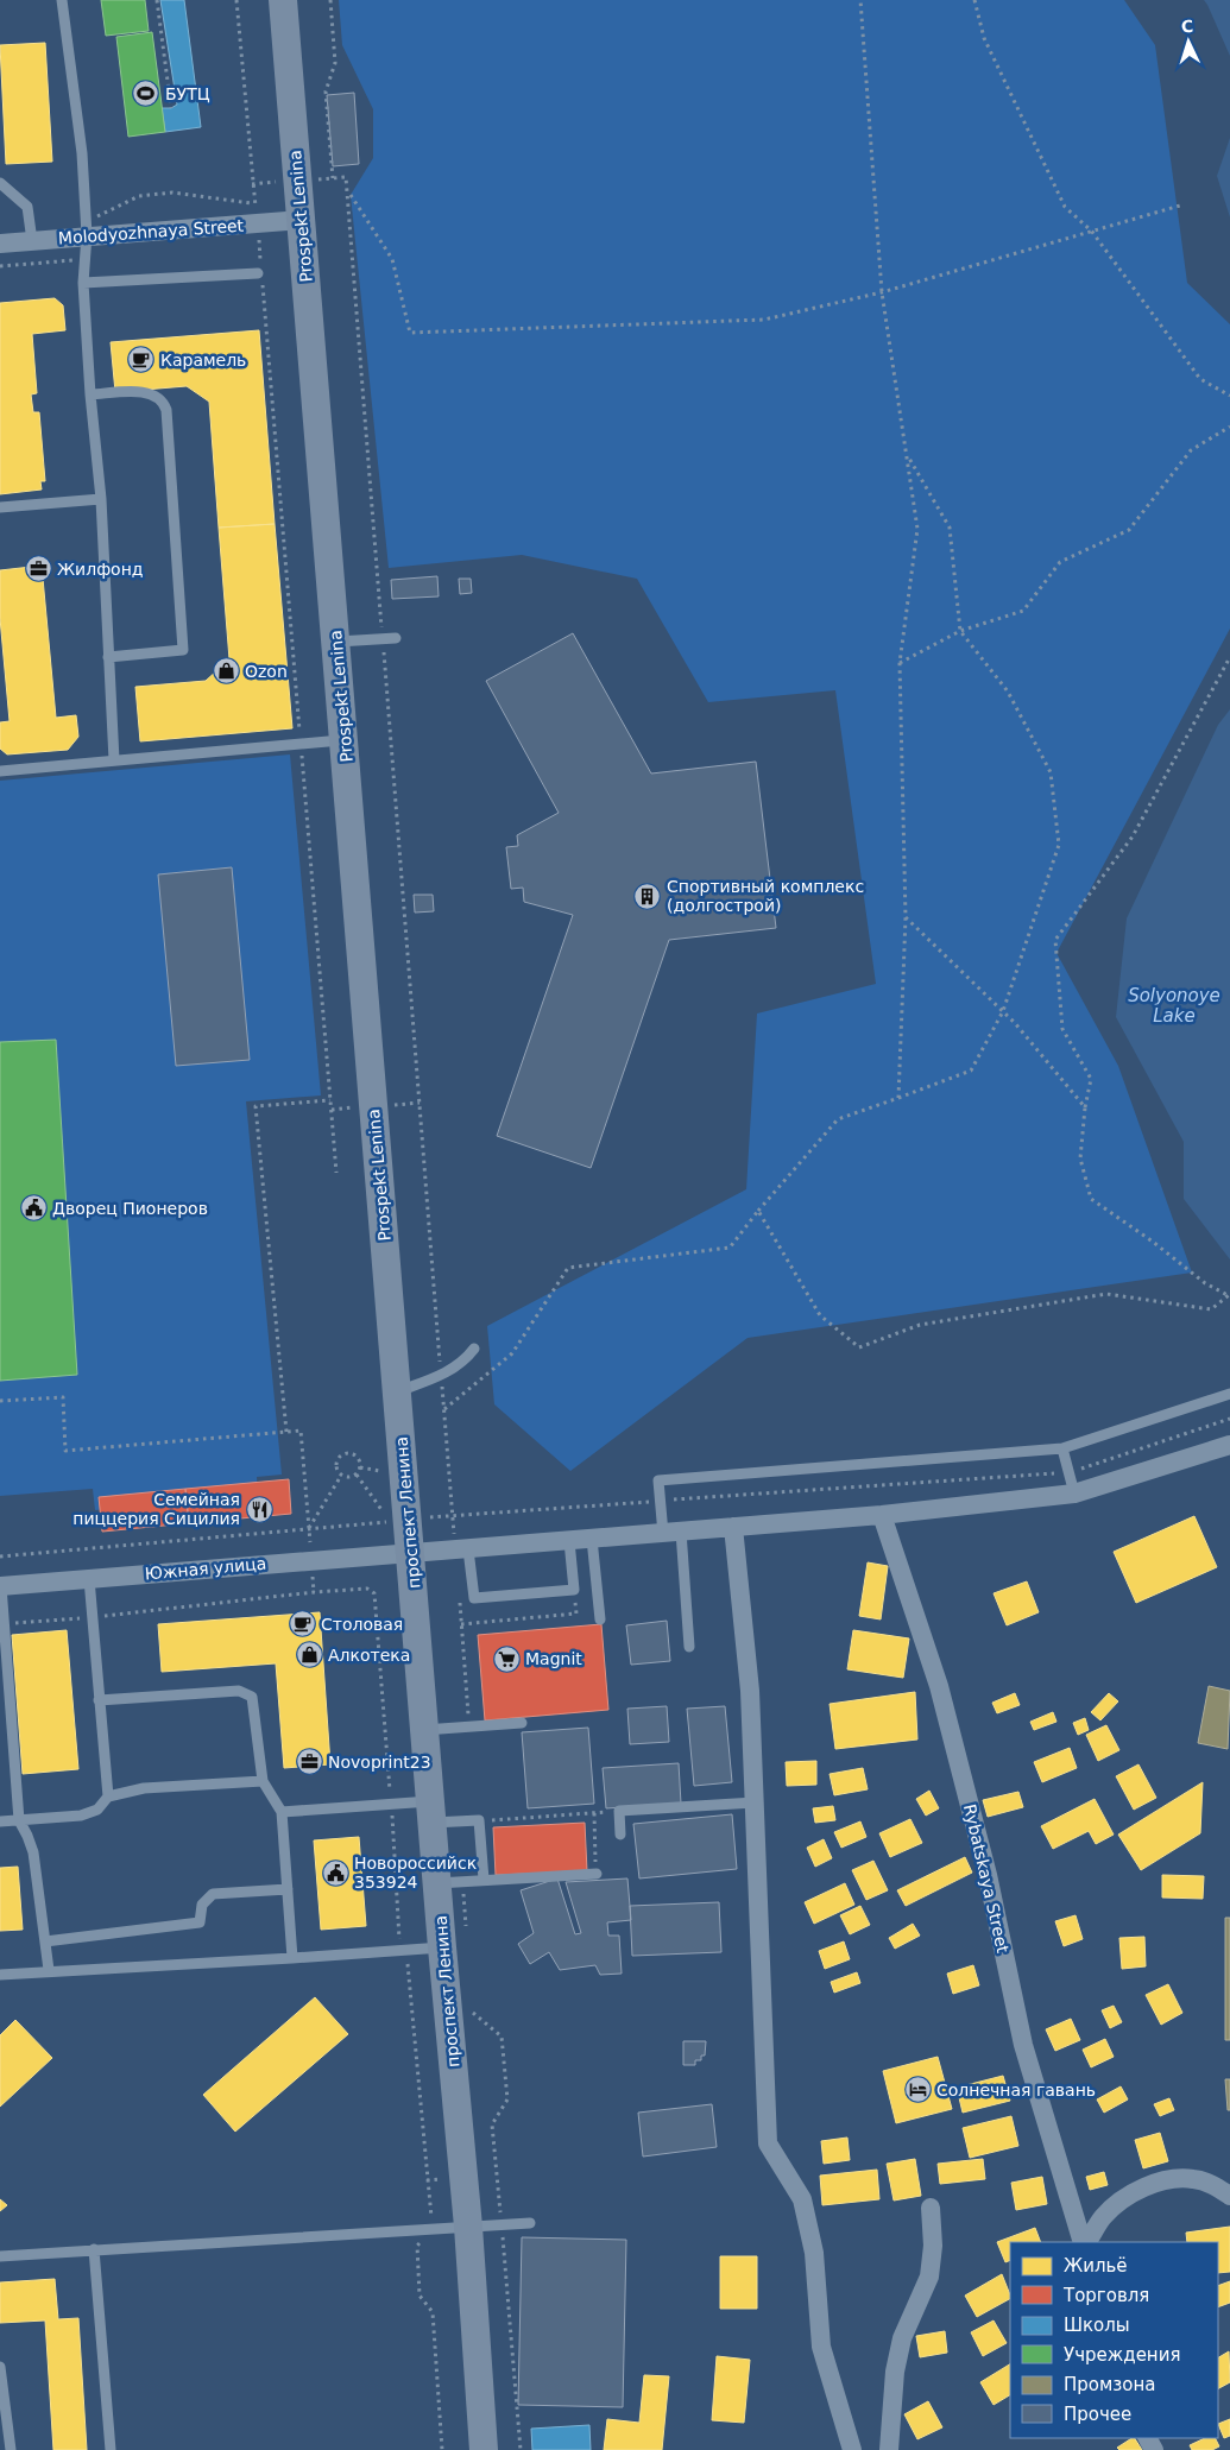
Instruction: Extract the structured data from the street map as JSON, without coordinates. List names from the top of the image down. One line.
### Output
{"streets":{"street":["Prospekt Lenina","Molodyozhnaya Street","проспект Ленина","Южная улица","Rybatskaya Street"]},"crossings":[["Prospekt Lenina","Molodyozhnaya Street"],["Prospekt Lenina","проспект Ленина"],["проспект Ленина","Южная улица"],["Южная улица","Rybatskaya Street"]],"water":["Solyonoye Lake"],"places":{"sports":["БУТЦ"],"cafe":["Карамель","Столовая"],"office":["Жилфонд","Novoprint23"],"shop":["Ozon","Алкотека"],"building":["Спортивный комплекс (долгострой)"],"public building":["Дворец Пионеров","Новороссийск 353924"],"restaurant":["Семейная пиццерия Сицилия"],"supermarket":["Magnit"],"hotel":["Солнечная гавань"]},"legend":["Жильё","Торговля","Школы","Учреждения","Промзона","Прочее"],"north":"top"}
